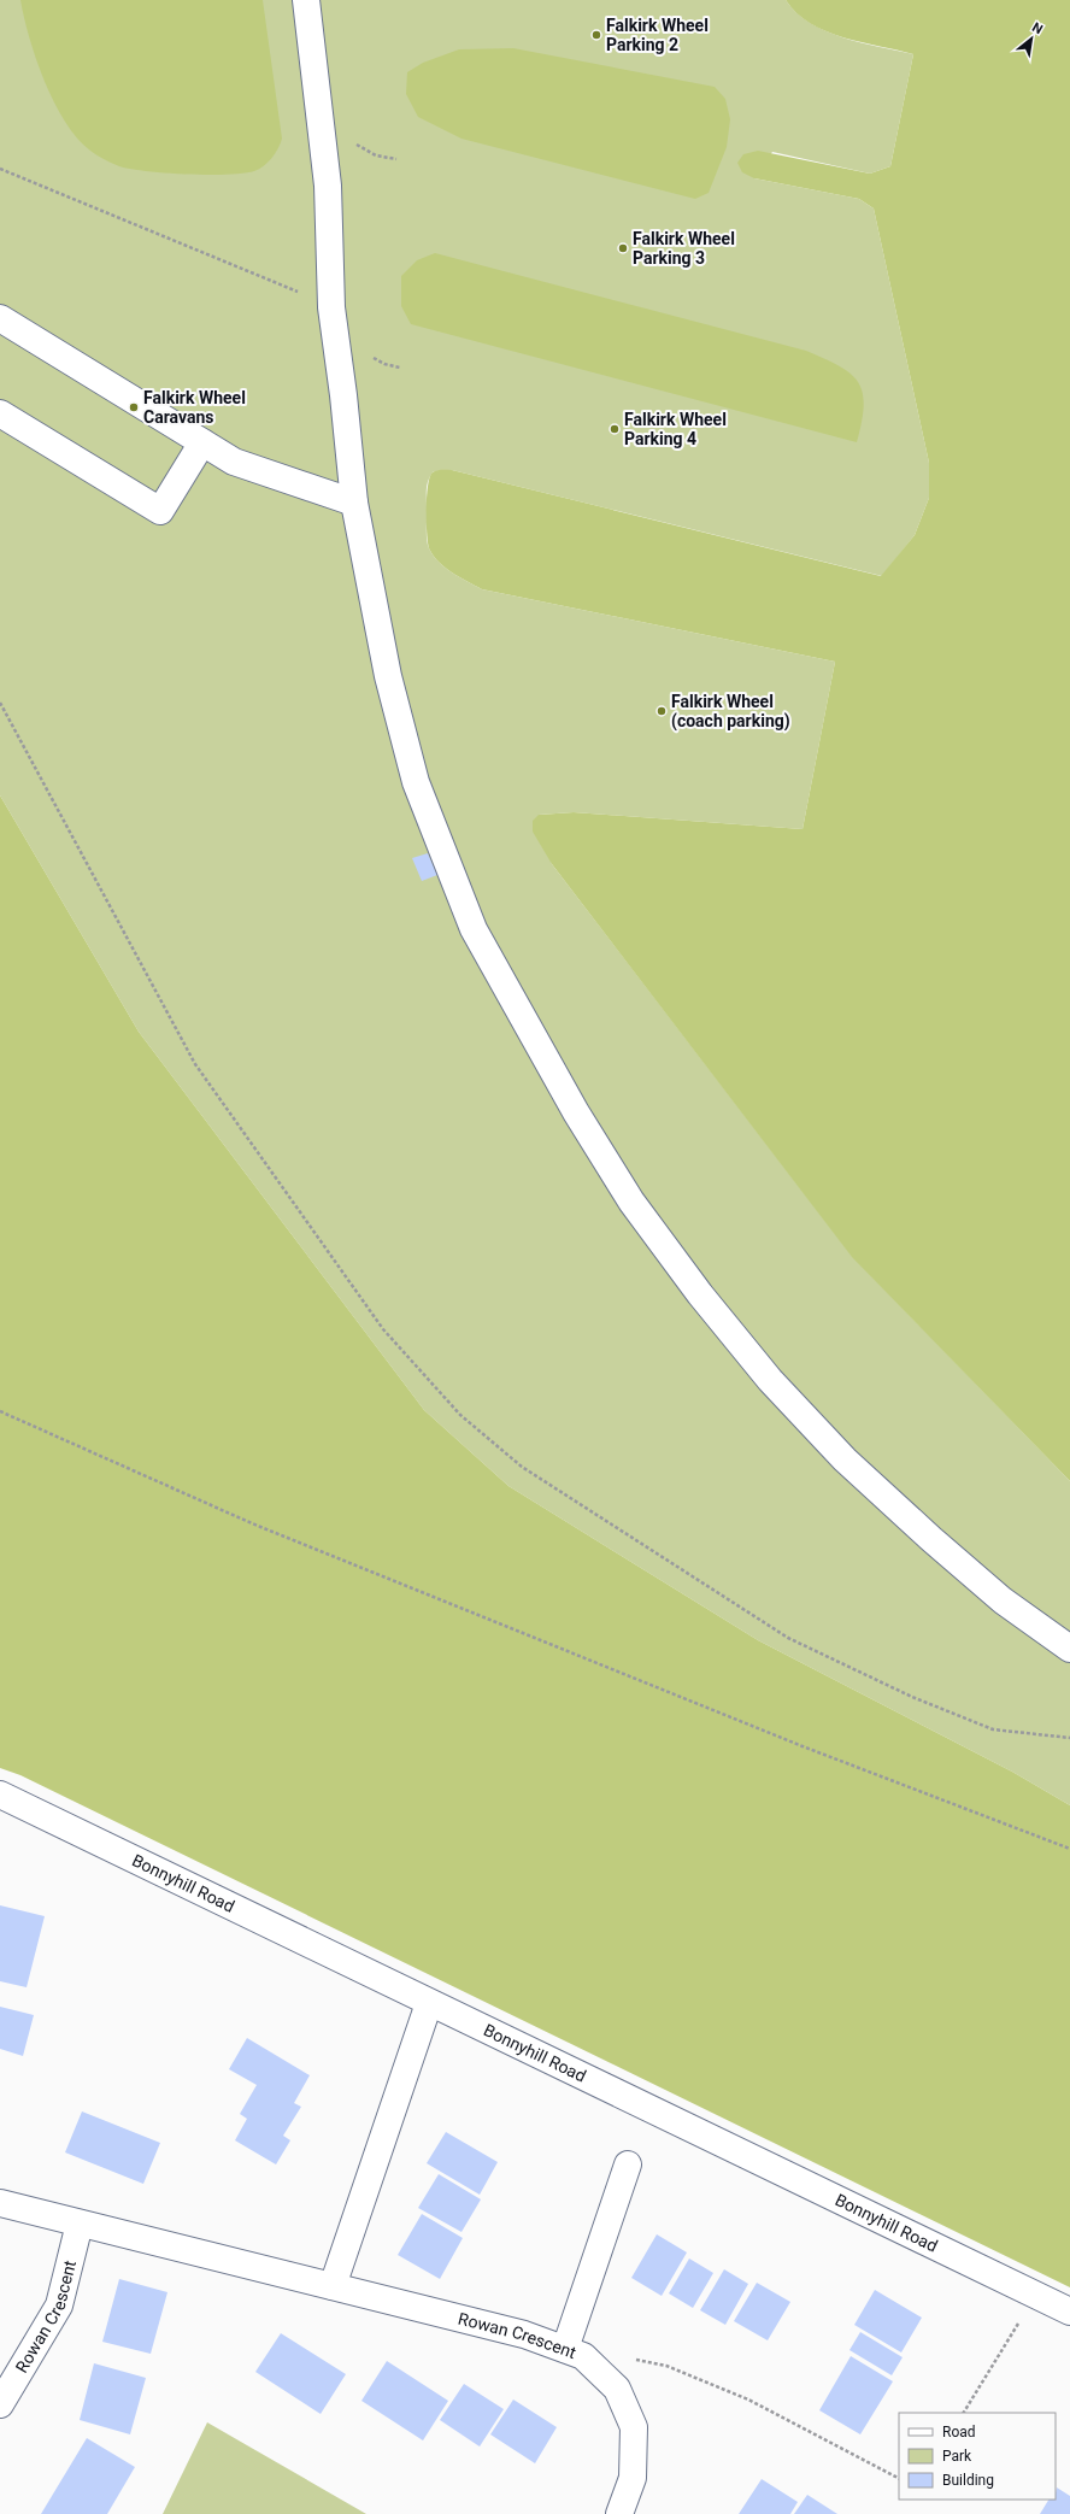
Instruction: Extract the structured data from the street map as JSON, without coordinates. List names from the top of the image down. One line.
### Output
{"streets":{"street":["Bonnyhill Road","Rowan Crescent"]},"places":["Falkirk Wheel Parking 2","Falkirk Wheel Parking 3","Falkirk Wheel Caravans","Falkirk Wheel Parking 4","Falkirk Wheel (coach parking)"],"legend":["Road","Park","Building"],"north":"top right"}
